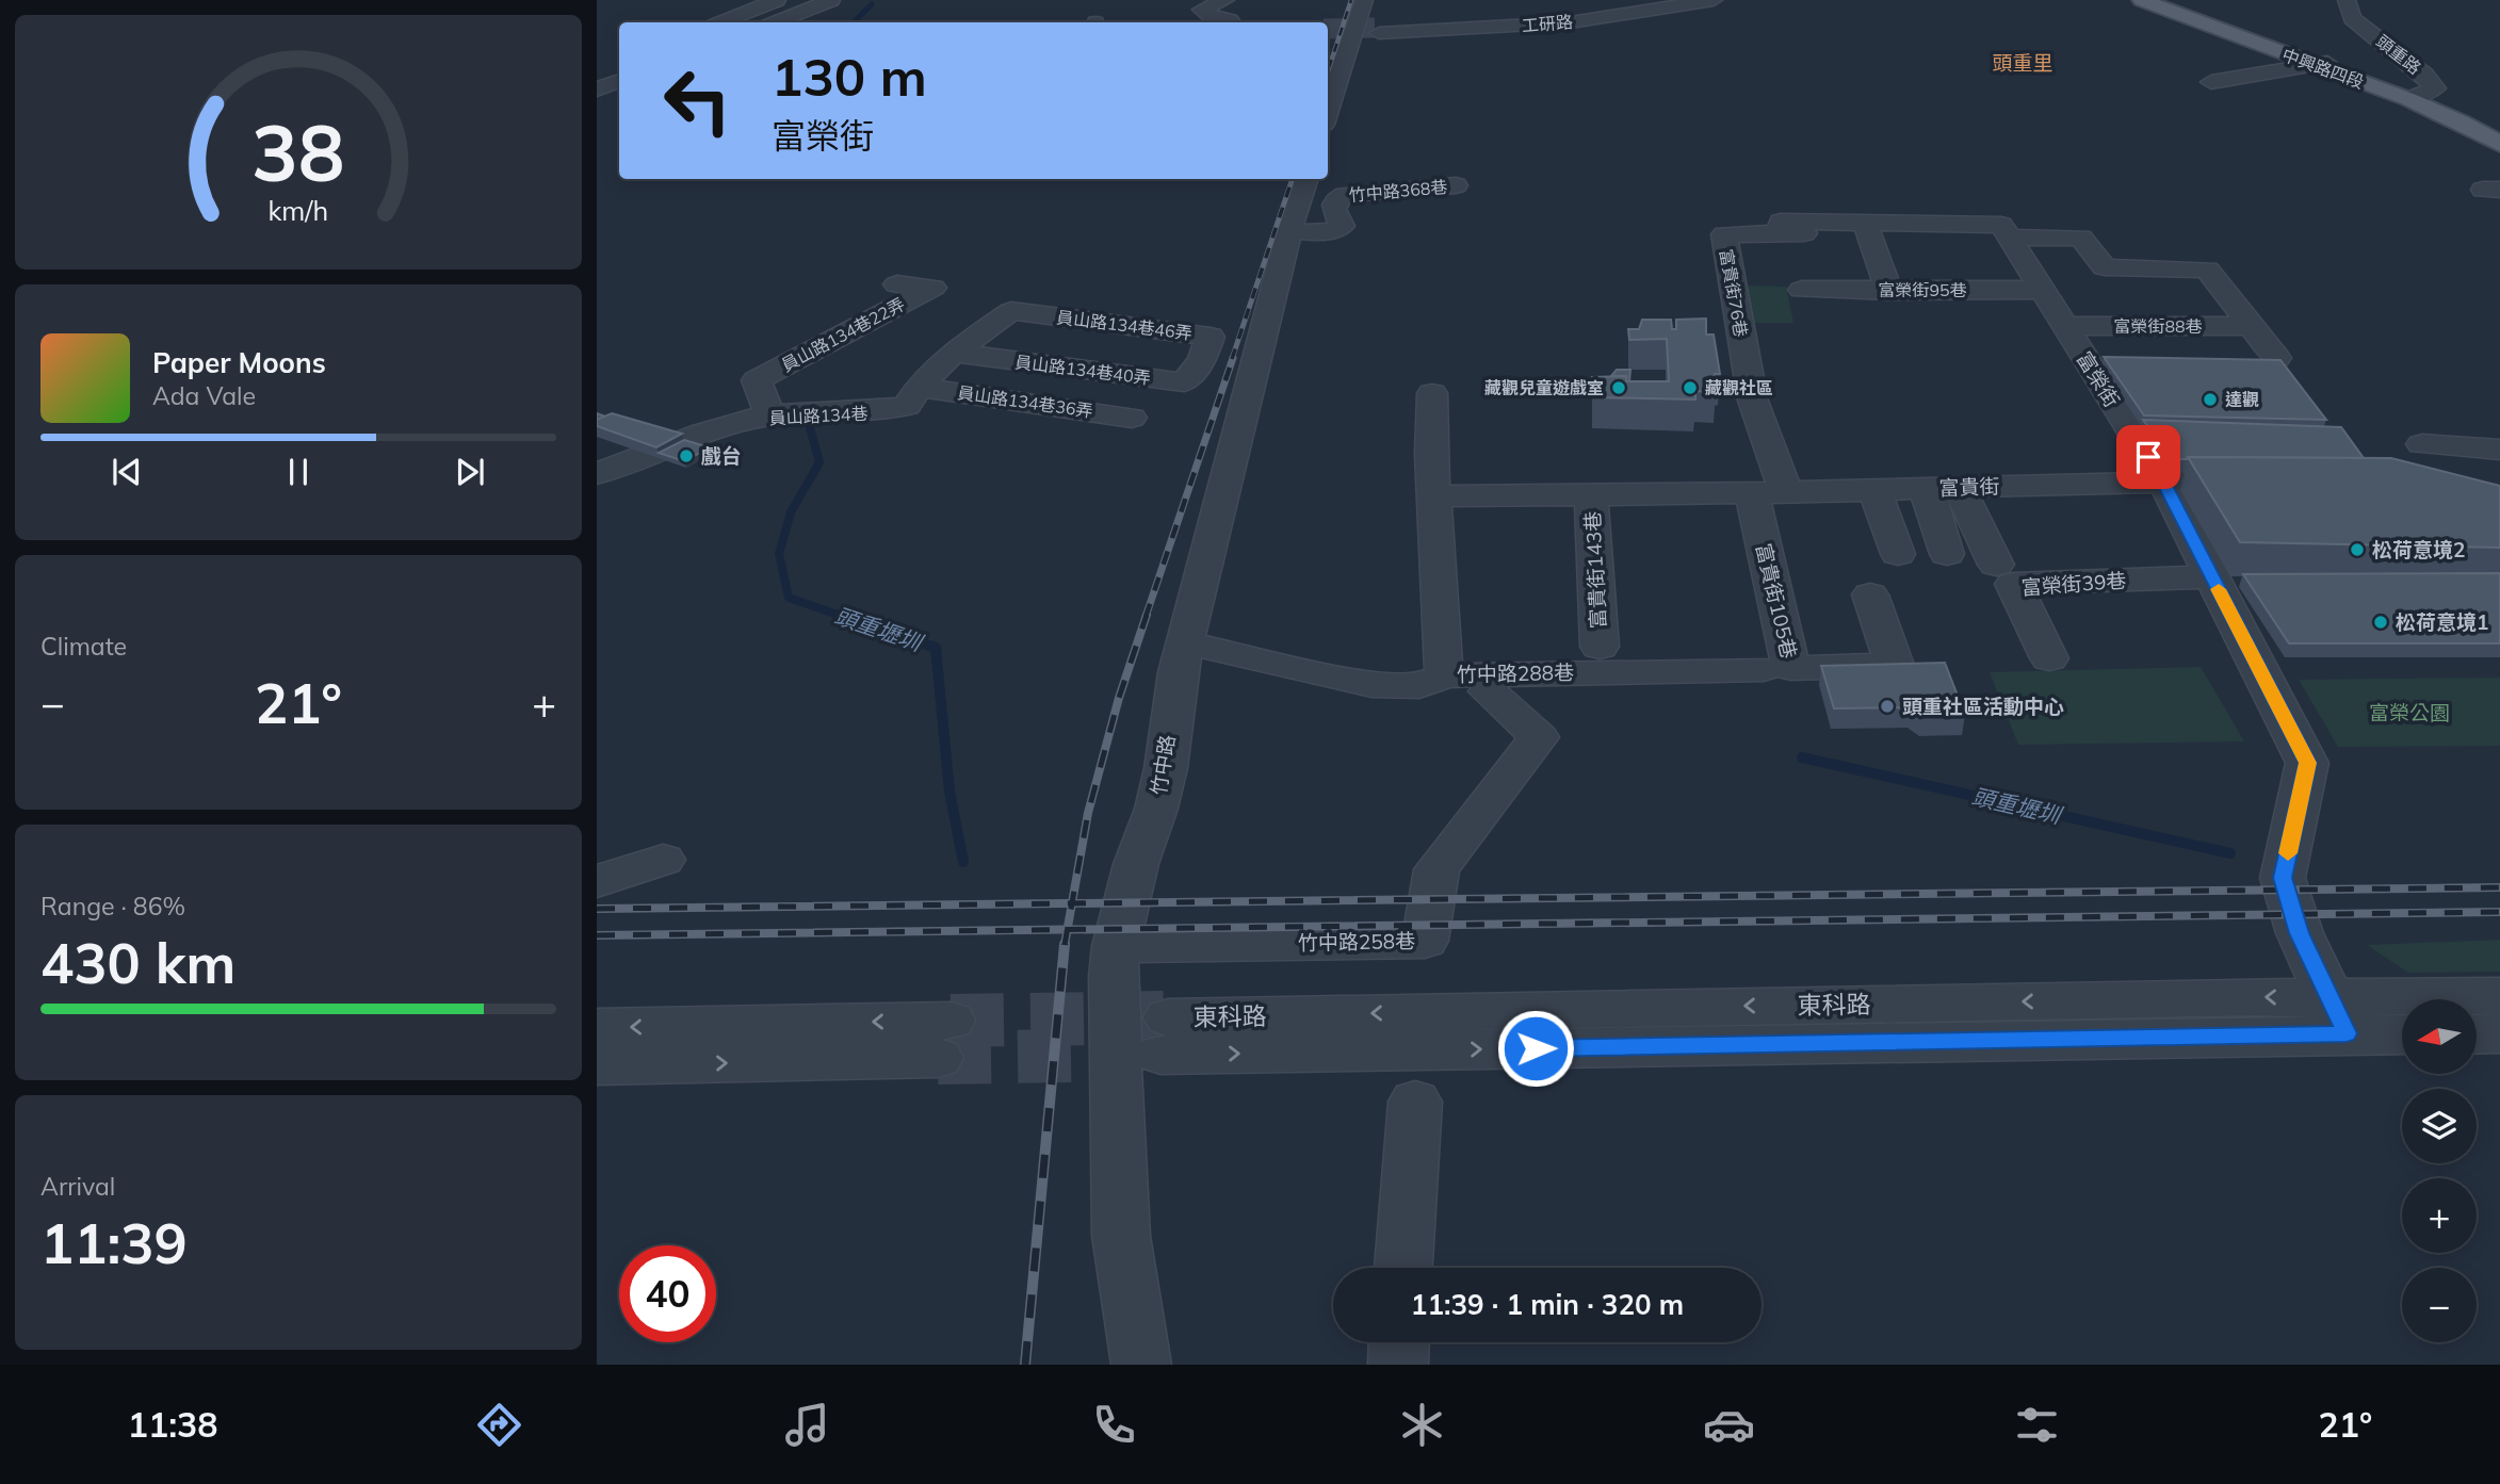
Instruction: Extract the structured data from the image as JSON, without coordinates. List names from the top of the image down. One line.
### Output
{"streets":{"main road":["中興路四段"],"street":["工研路","頭重路","竹中路368巷","富榮街95巷","富貴街76巷","員山路134巷46弄","富榮街88巷","員山路134巷22弄","員山路134巷40弄","富榮街","員山路134巷36弄","員山路134巷","富貴街","富貴街143巷","富榮街39巷","富貴街105巷","竹中路288巷","竹中路","竹中路258巷","東科路"]},"crossings":[["頭重路","中興路四段"],["竹中路368巷","竹中路"],["富榮街95巷","富榮街"],["富貴街76巷","富貴街"],["富貴街76巷","富貴街105巷"],["員山路134巷46弄","員山路134巷40弄"],["員山路134巷46弄","員山路134巷"],["富榮街88巷","富榮街"],["員山路134巷22弄","員山路134巷"],["員山路134巷40弄","員山路134巷"],["富榮街","富貴街"],["富榮街","富榮街39巷"],["富榮街","東科路"],["員山路134巷36弄","員山路134巷"],["富貴街","富貴街143巷"],["富貴街","富貴街105巷"],["竹中路288巷","竹中路"],["竹中路","竹中路258巷"]],"districts":["頭重里"],"water":["頭重壢圳"],"parks":["富榮公園"],"places":["藏觀兒童遊戲室","藏觀社區","達觀","戲台","松荷意境2","松荷意境1","頭重社區活動中心"],"north":"left","page":{"turn":["130 m","富榮街"],"song":["Paper Moons","Ada Vale"],"tile":["Climate",["Range · 86%","430 km"],["Arrival","11:39"]],"heat":["−","21°","+"],"map_buttons":["+","−"],"limit":"40","trip":"11:39 · 1 min · 320 m","tabs":["11:38","21°"],"gauge":["38","km/h"]}}
